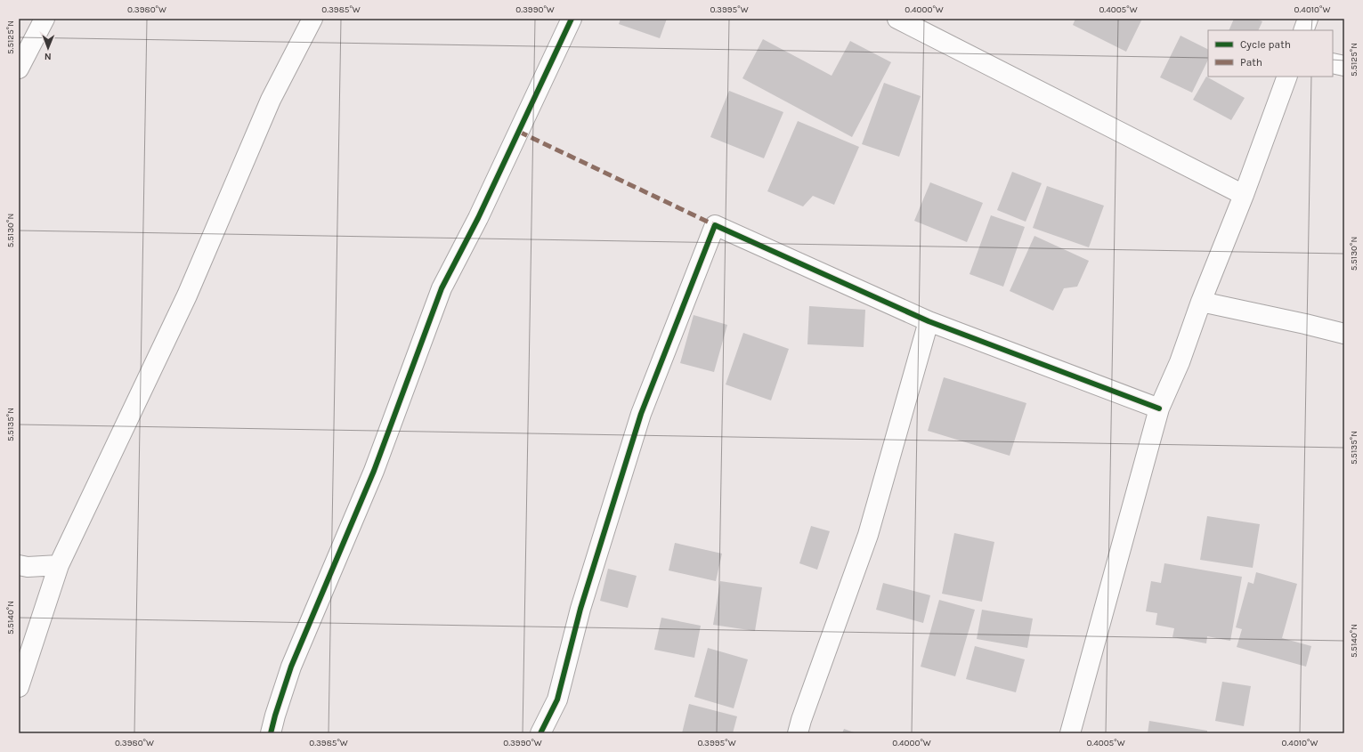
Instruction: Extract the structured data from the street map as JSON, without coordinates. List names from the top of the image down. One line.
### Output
{"legend":["Cycle path","Path"],"north":"bottom","coordinates":["0.3980°W","0.3985°W","0.3990°W","0.3995°W","0.4000°W","0.4005°W","0.4010°W","5.5125°N","5.5130°N","5.5135°N","5.5140°N"]}
